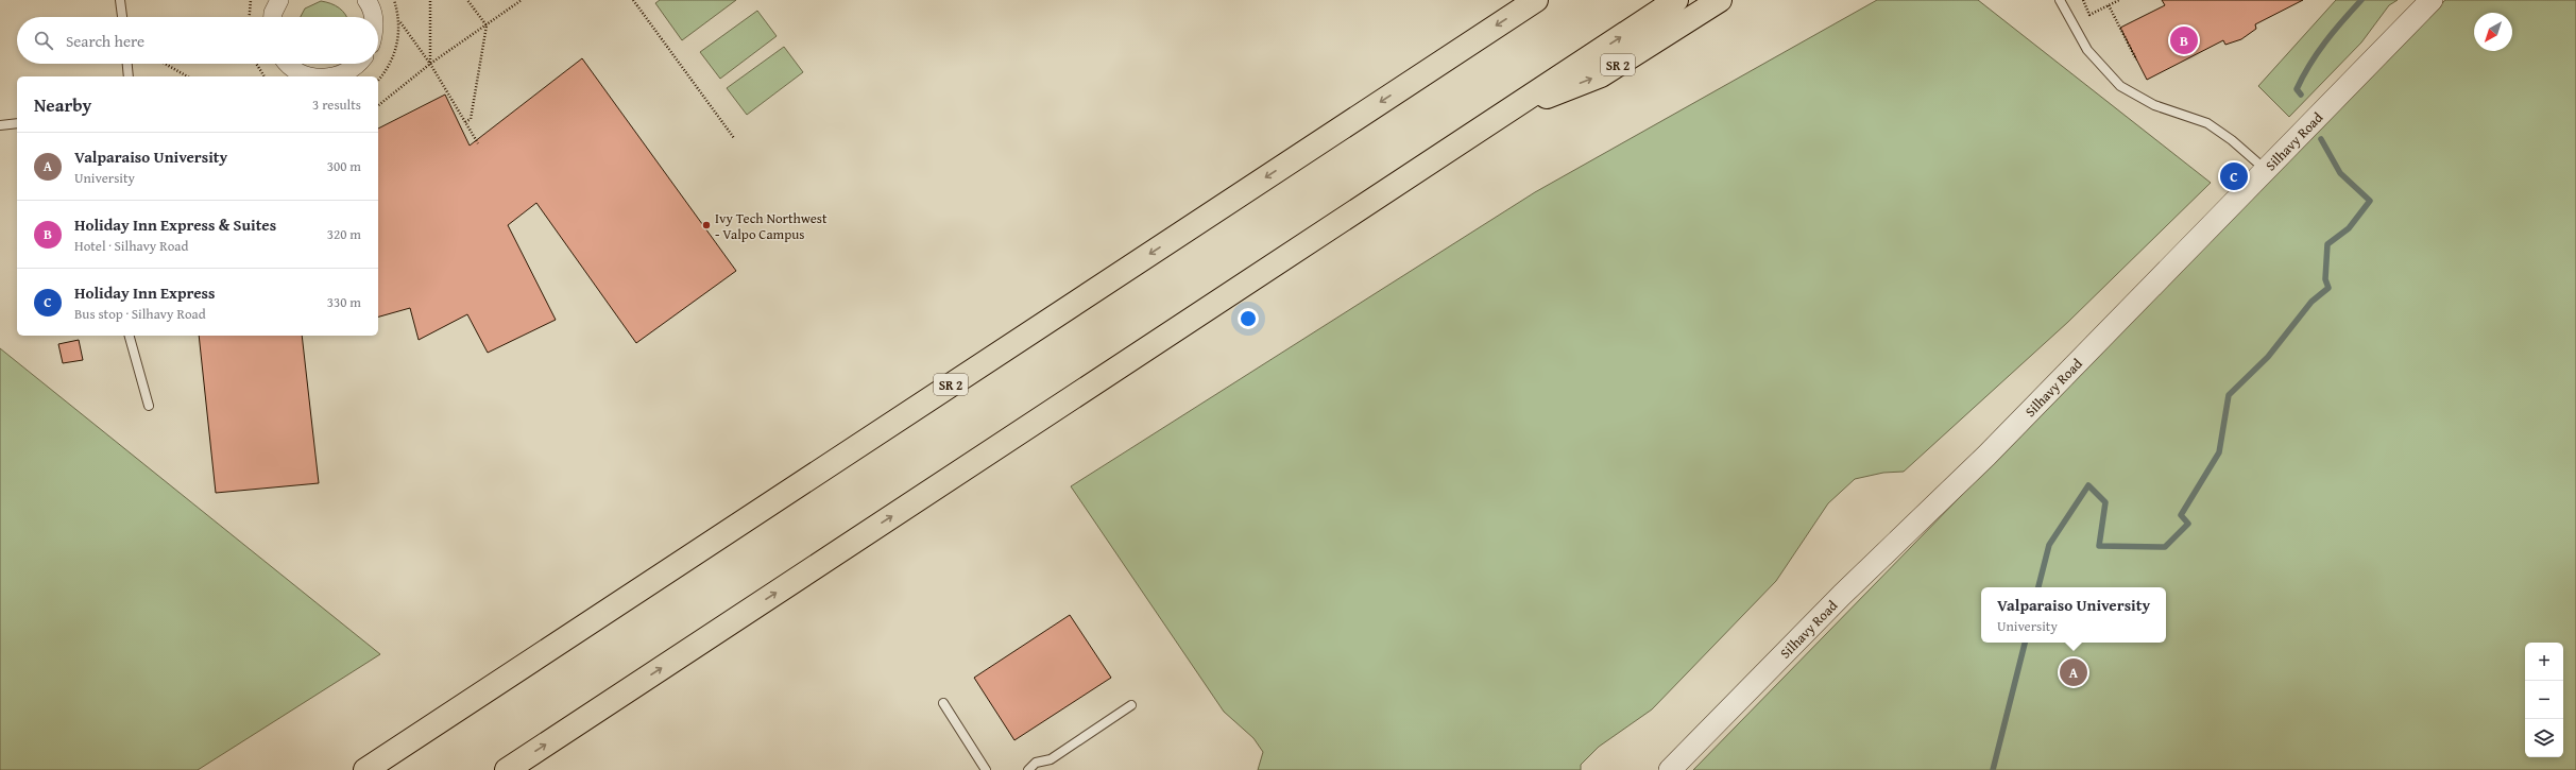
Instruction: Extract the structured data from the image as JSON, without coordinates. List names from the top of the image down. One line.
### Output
{"streets":{"highway":["SR 2"],"street":["Silhavy Road"]},"places":["Ivy Tech Northwest - Valpo Campus"],"north":"bottom left","page":{"search":"Search here","pins":["B","C","A"],"heading":["Nearby","3 results"],"list":[{"mark":"A","name":"Valparaiso University","note":"University","value":"300 m"},{"mark":"B","name":"Holiday Inn Express & Suites","note":"Hotel · Silhavy Road","value":"320 m"},{"mark":"C","name":"Holiday Inn Express","note":"Bus stop · Silhavy Road","value":"330 m"}],"popup":["Valparaiso University","University"],"map_buttons":["+","−"]}}
